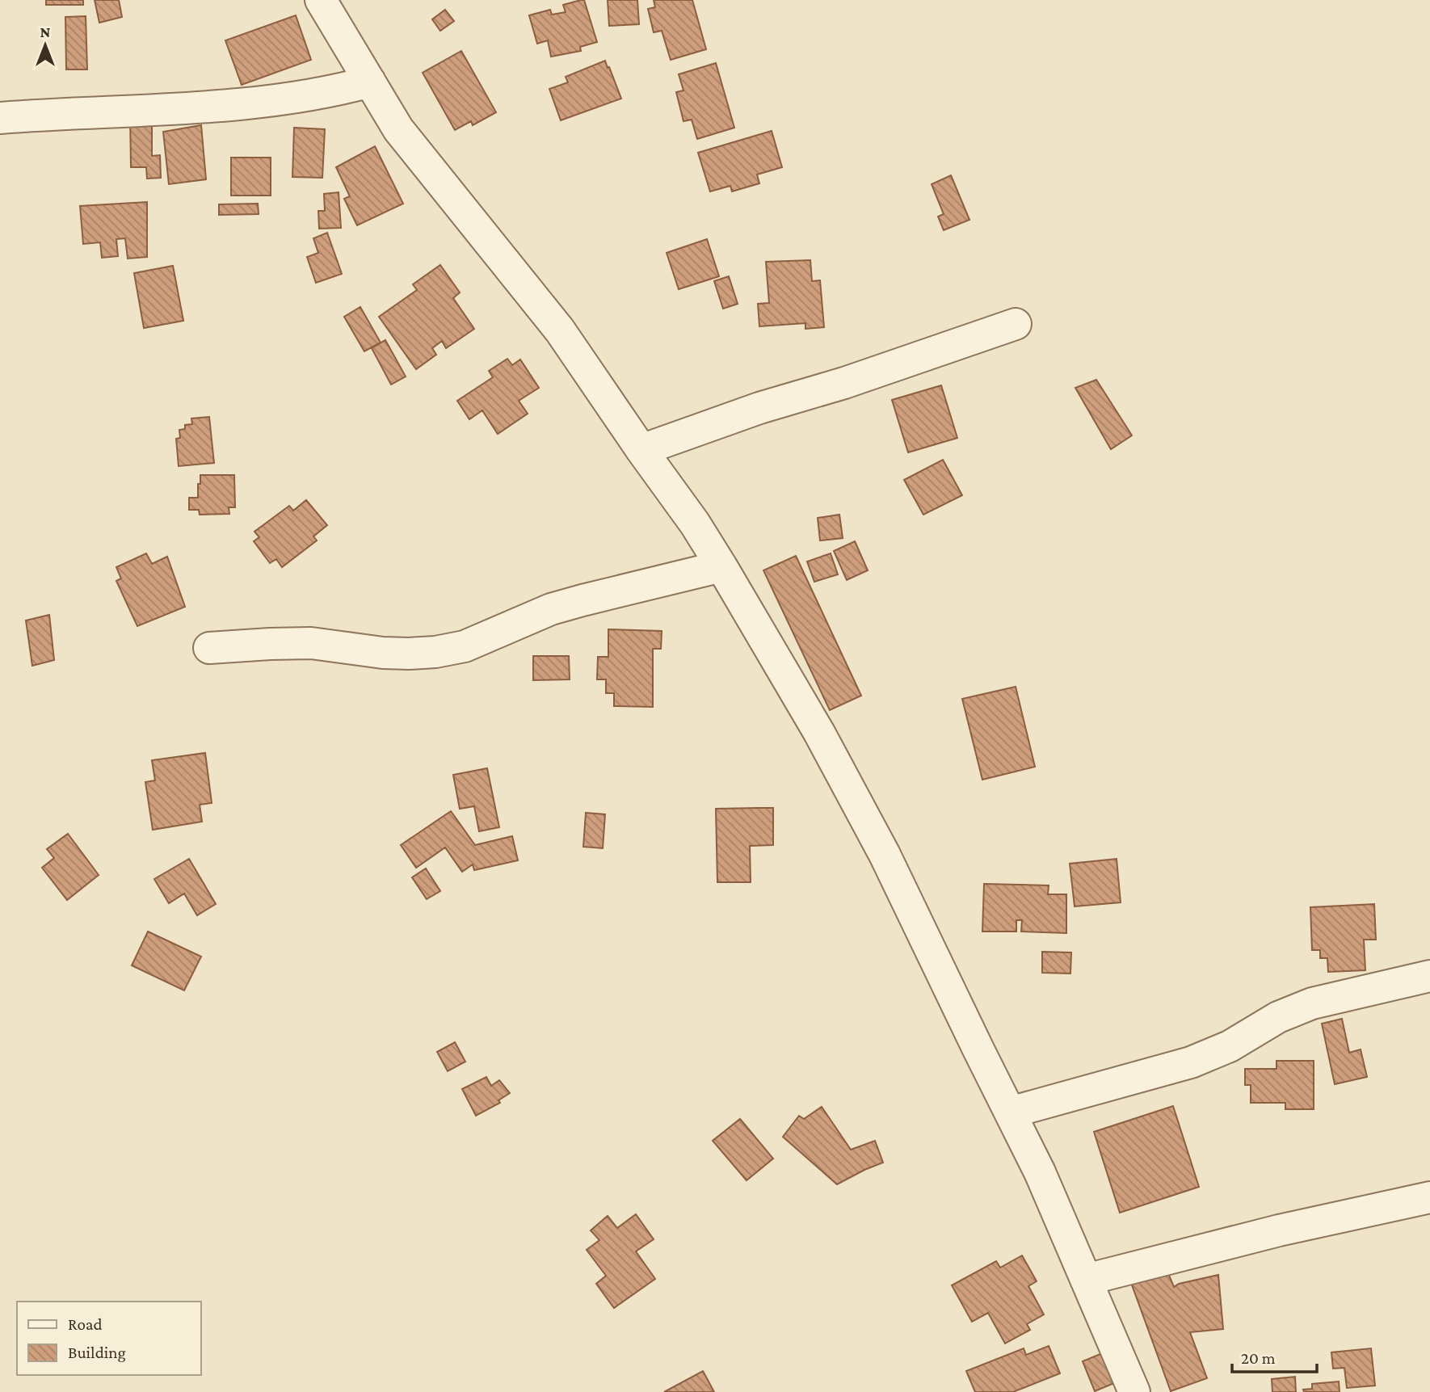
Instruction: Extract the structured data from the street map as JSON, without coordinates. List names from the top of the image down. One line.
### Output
{"legend":["Road","Building"],"scale_bar":"20 m","north":"top"}
